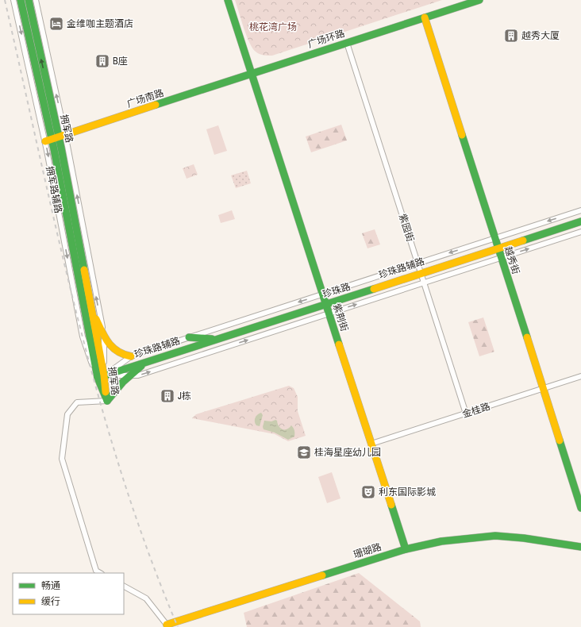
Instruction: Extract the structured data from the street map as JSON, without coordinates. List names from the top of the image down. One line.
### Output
{"streets":{"street":["广场环路","广场南路","拥军路","紫园街","越秀街","珍珠路辅路","珍珠路","紫荆街","金桂路","珊瑚路"]},"crossings":[["广场环路","广场南路"],["广场环路","紫园街"],["广场环路","越秀街"],["广场环路","紫荆街"],["广场南路","拥军路"],["广场南路","紫荆街"],["拥军路","珍珠路辅路"],["拥军路","珍珠路"],["紫园街","珍珠路辅路"],["紫园街","珍珠路"],["紫园街","金桂路"],["越秀街","珍珠路辅路"],["越秀街","珍珠路"],["越秀街","金桂路"],["珍珠路辅路","珍珠路"],["珍珠路辅路","紫荆街"],["珍珠路","紫荆街"],["紫荆街","金桂路"],["紫荆街","珊瑚路"]],"parks":["桃花湾广场"],"places":{"hotel":["金维咖主题酒店"],"building":["越秀大厦","B座","J栋"],"school or university":["桂海星座幼儿园"],"theatre":["利东国际影城"]},"legend":["畅通","缓行"]}
